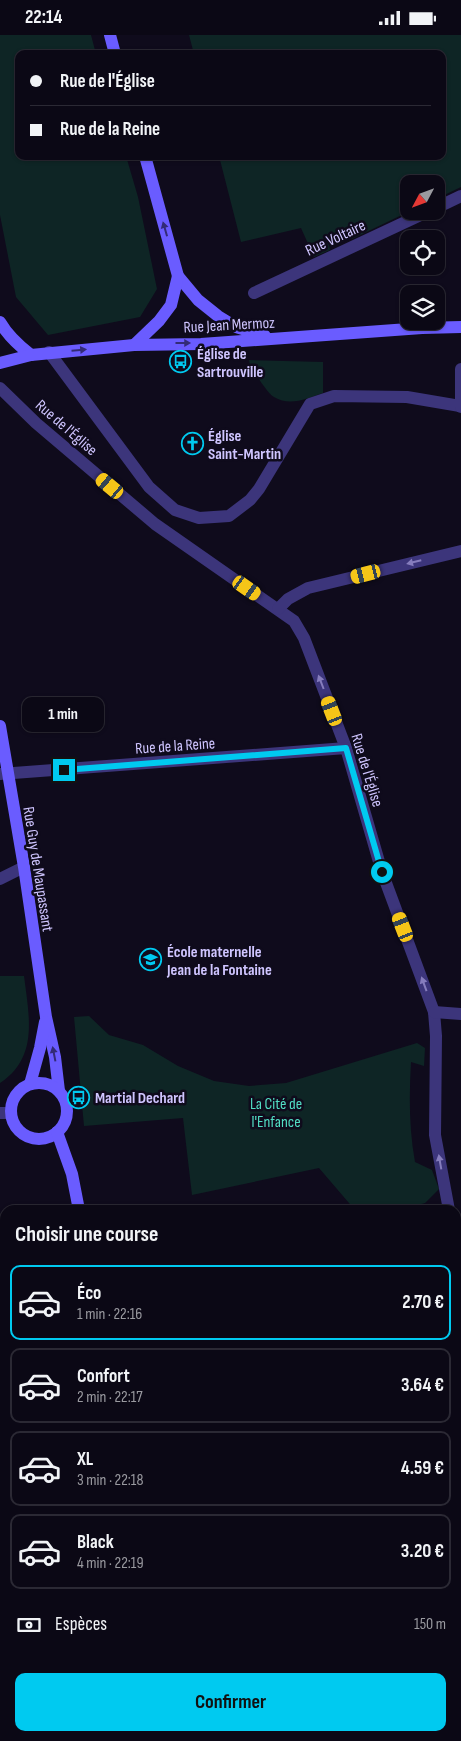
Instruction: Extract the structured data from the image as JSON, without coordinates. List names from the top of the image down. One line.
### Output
{"streets":{"main road":["Rue Jean Mermoz","Rue Guy de Maupassant"],"street":["Rue Voltaire","Rue de l'Église","Rue de la Reine"]},"crossings":[["Rue de l'Église","Rue de la Reine"],["Rue de la Reine","Rue Guy de Maupassant"]],"one_way":["Rue Jean Mermoz","Rue de l'Église"],"parks":["La Cité de l'Enfance"],"places":{"bus stop":["Église de Sartrouville","Martial Dechard"],"church":["Église Saint-Martin"],"school or university":["École maternelle Jean de la Fontaine"]},"north":"bottom left","page":{"status":"22:14","banner":["Rue de l'Église","Rue de la Reine"],"bubble":"1 min","heading":"Choisir une course","list":[{"name":"Éco","note":"1 min · 22:16","value":"2.70 €"},{"name":"Confort","note":"2 min · 22:17","value":"3.64 €"},{"name":"XL","note":"3 min · 22:18","value":"4.59 €"},{"name":"Black","note":"4 min · 22:19","value":"3.20 €"}],"pay":["Espèces","150 m"],"buttons":"Confirmer"}}
